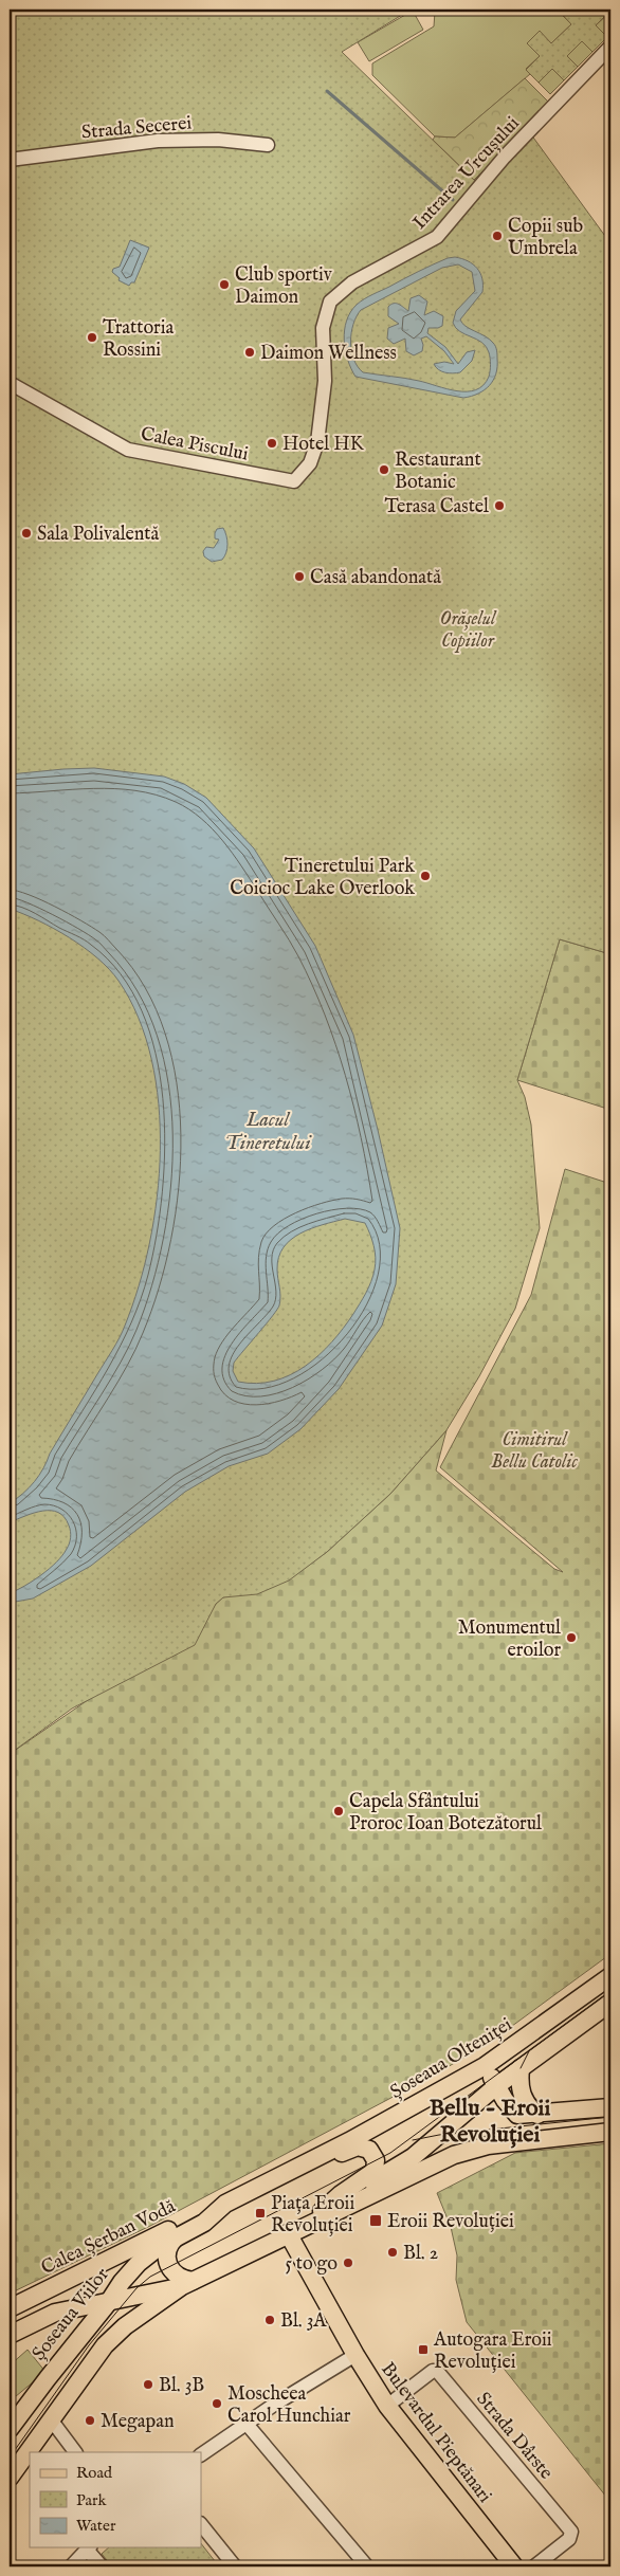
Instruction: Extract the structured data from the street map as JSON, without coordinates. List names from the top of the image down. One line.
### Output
{"streets":{"main road":["Șoseaua Olteniței","Calea Șerban Vodă","Șoseaua Viilor","Bulevardul Pieptănari"],"street":["Strada Secerei","Intrarea Urcușului","Calea Piscului","Strada Dârste"]},"crossings":[["Intrarea Urcușului","Calea Piscului"],["Bulevardul Pieptănari","Strada Dârste"]],"districts":["Bellu - Eroii Revoluției"],"water":["Lacul Tineretului"],"parks":["Orășelul Copiilor","Cimitirul Bellu Catolic"],"places":{"other":["Copii sub Umbrela","Club sportiv Daimon","Trattoria Rossini","Daimon Wellness","Hotel HK","Restaurant Botanic","Terasa Castel","Sala Polivalentă","Casă abandonată","Tineretului Park Coicioc Lake Overlook","Monumentul eroilor","Capela Sfântului Proroc Ioan Botezătorul","Bl. 2","5 to go","Bl. 3A","Bl. 3B","Moscheea Carol Hunchiar","Megapan"],"transit":["Piața Eroii Revoluției","Eroii Revoluției","Autogara Eroii Revoluției"]},"legend":["Road","Park","Water"]}
